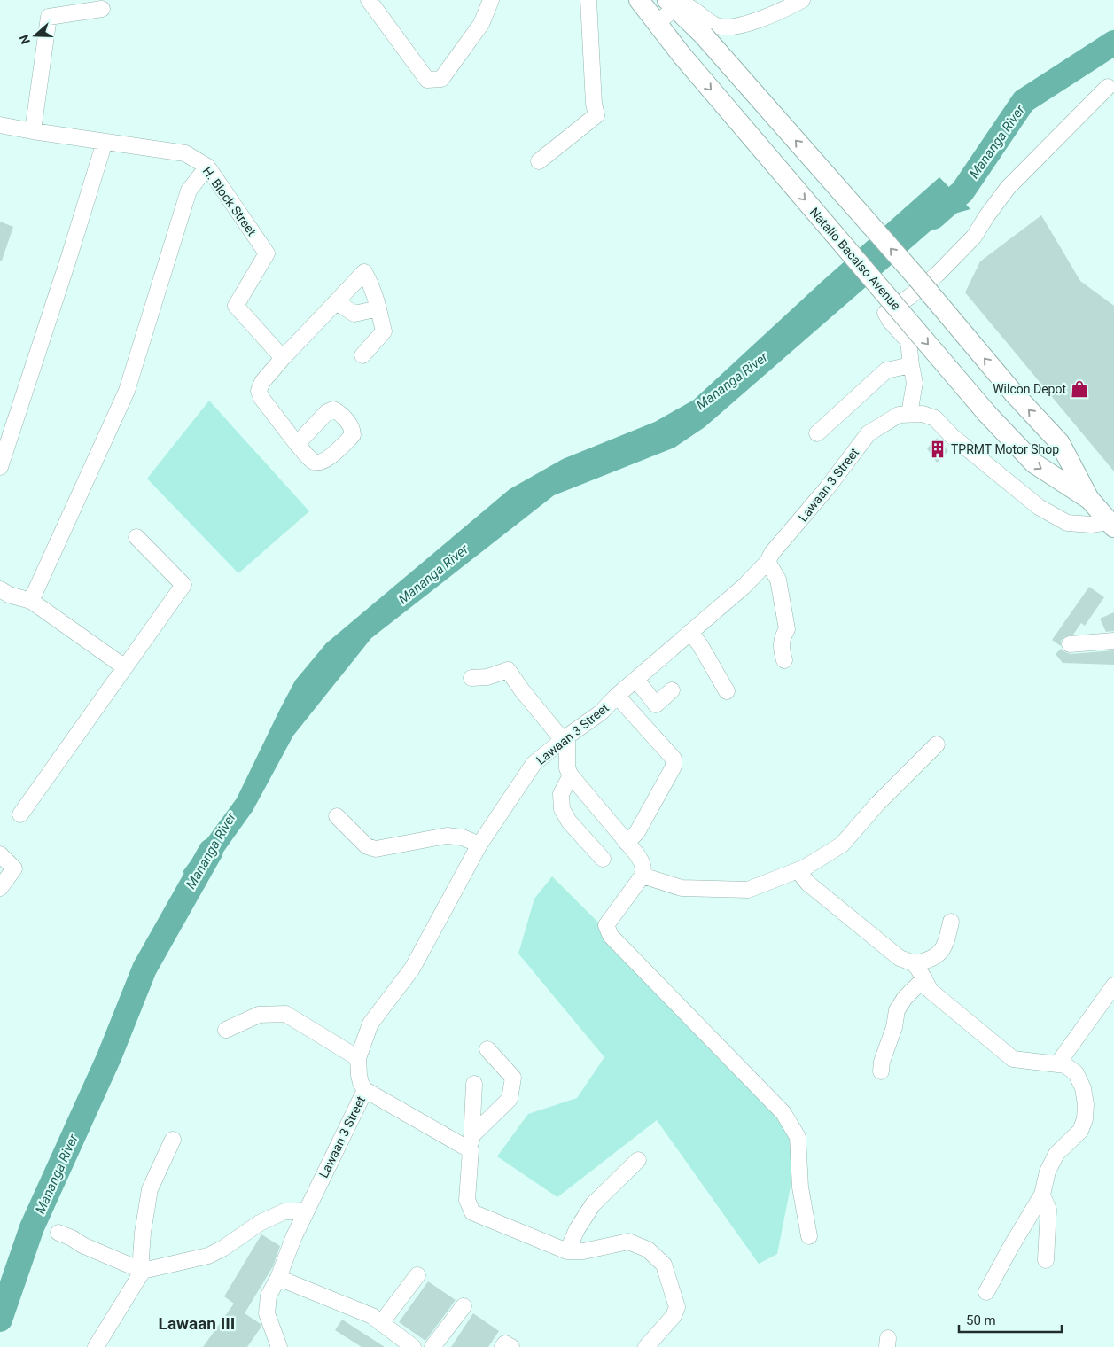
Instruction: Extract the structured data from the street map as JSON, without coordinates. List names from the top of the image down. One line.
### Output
{"streets":{"main road":["Natalio Bacalso Avenue"],"street":["H. Block Street","Lawaan 3 Street"]},"crossings":[["Natalio Bacalso Avenue","Lawaan 3 Street"]],"districts":["Lawaan III"],"water":["Mananga River"],"places":{"shop":["Wilcon Depot"],"building":["TPRMT Motor Shop"]},"scale_bar":"50 m","north":"left"}
